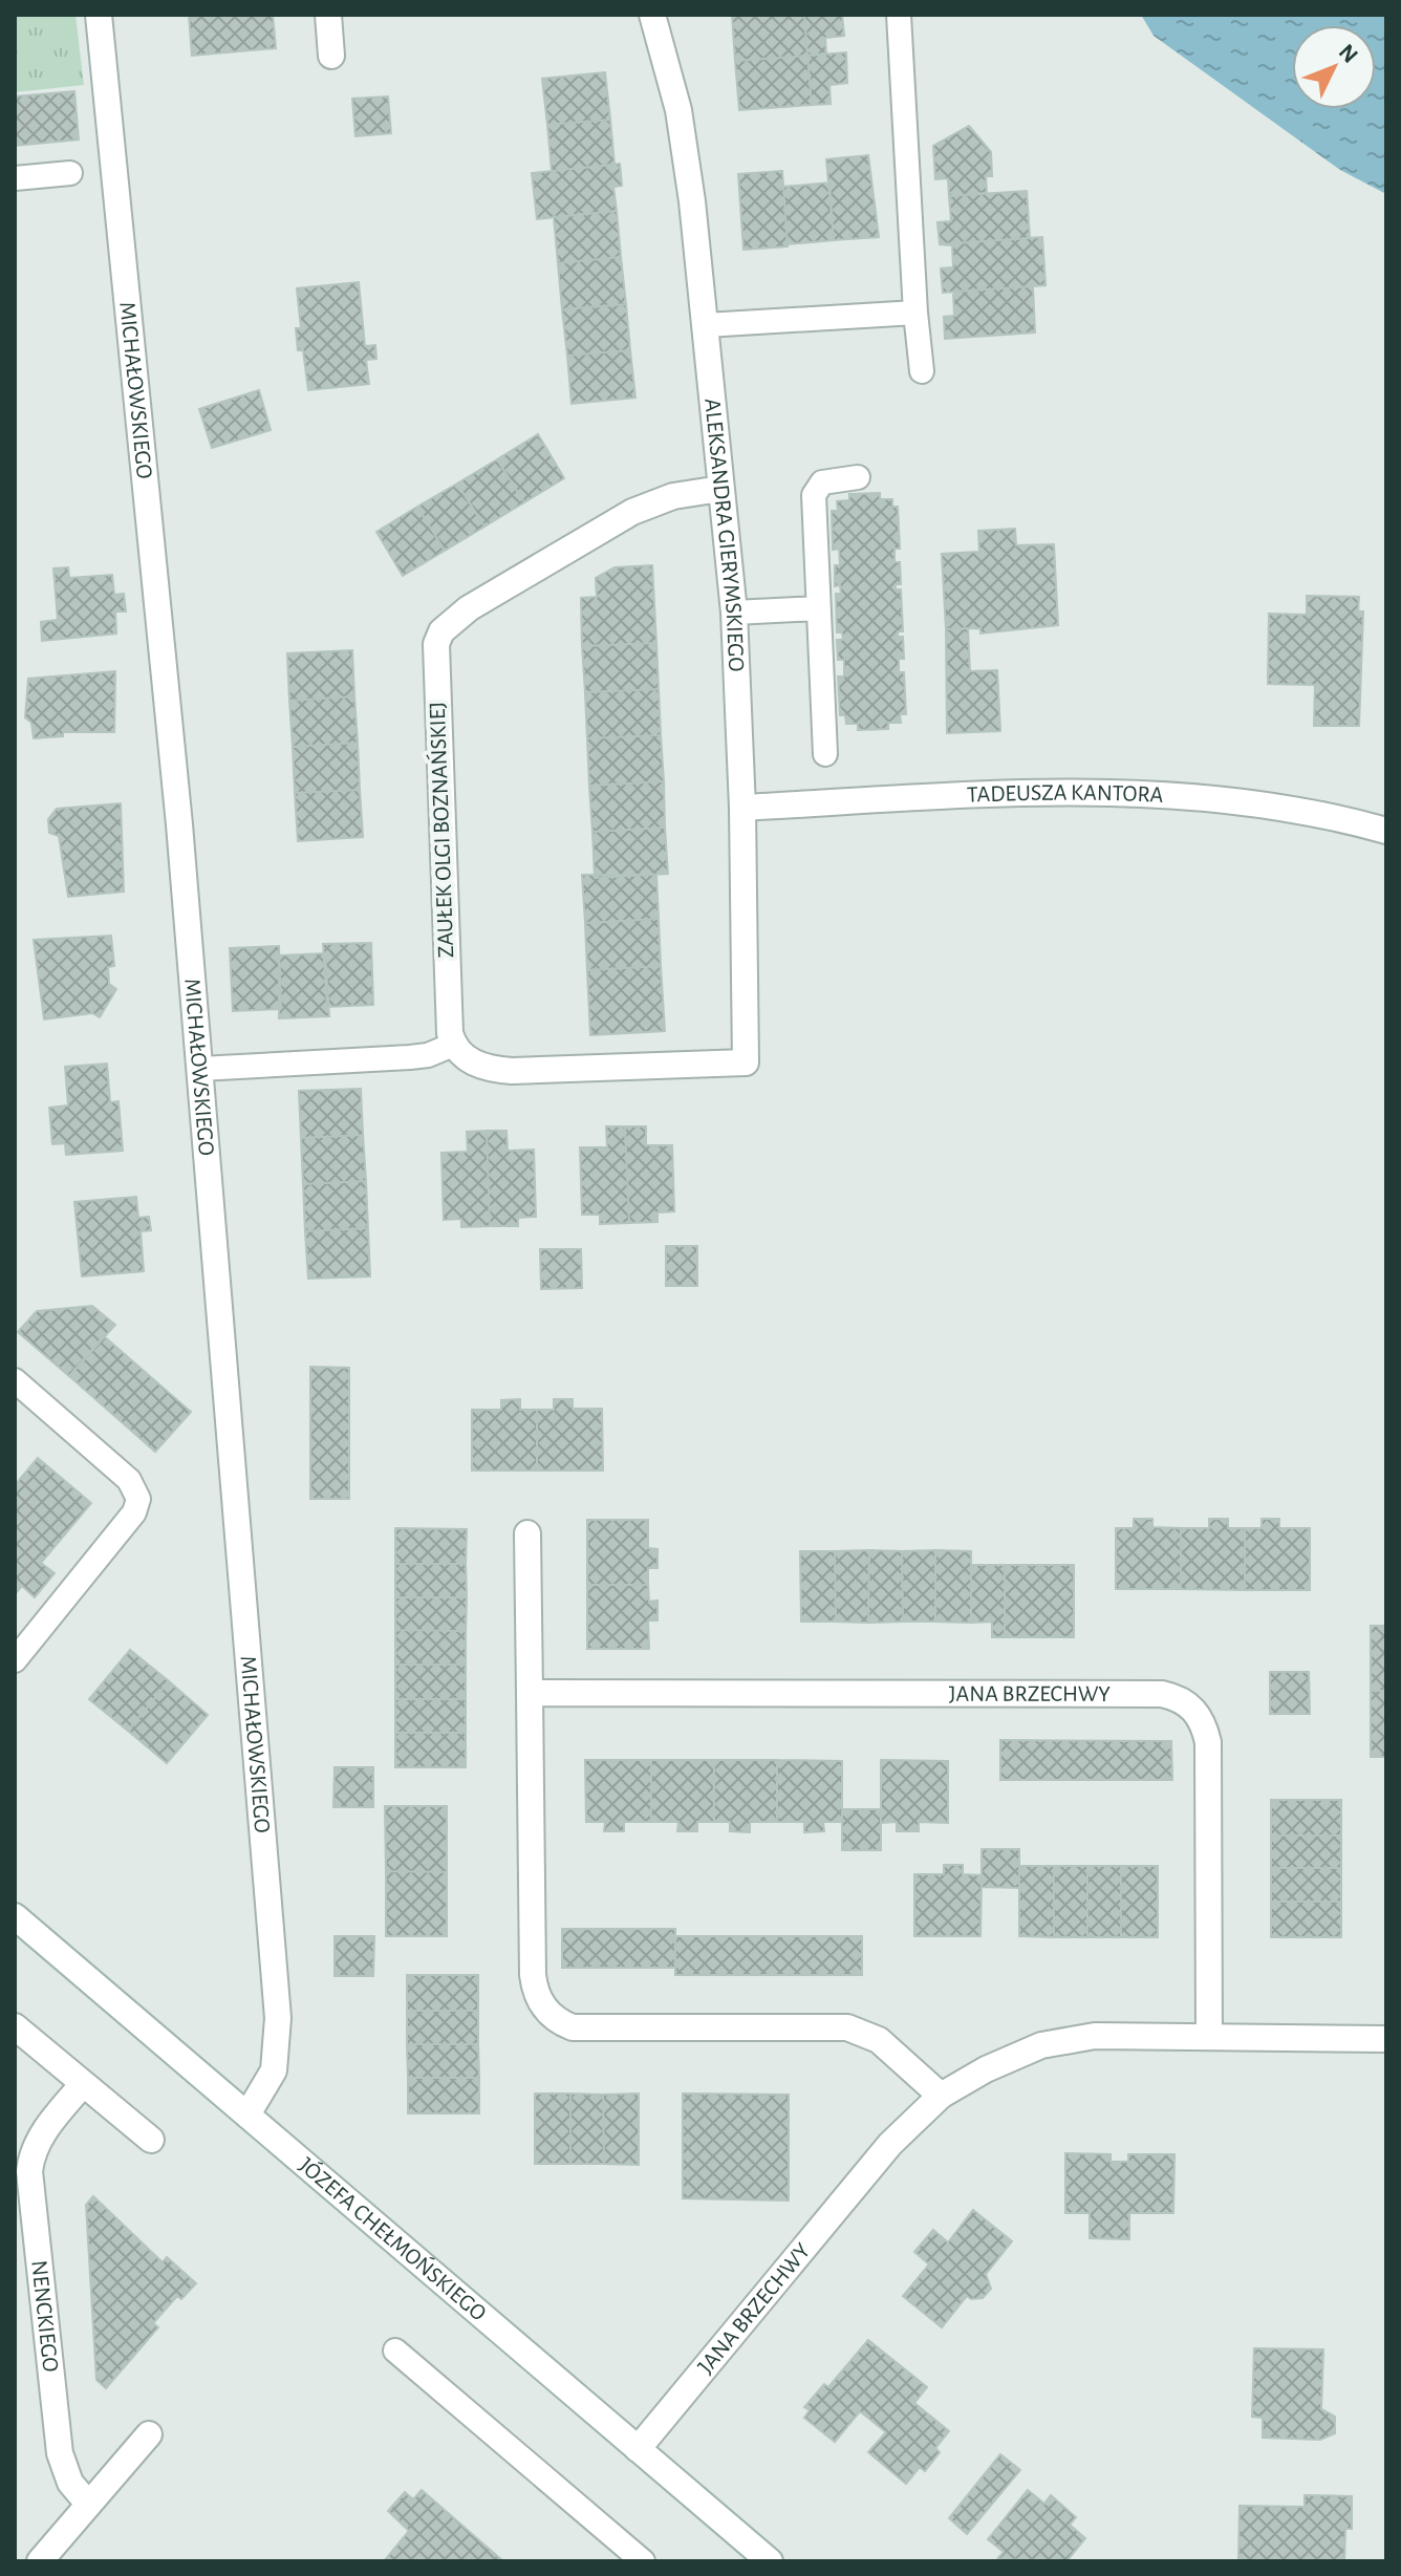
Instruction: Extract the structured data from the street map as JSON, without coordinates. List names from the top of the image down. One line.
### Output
{"streets":{"street":["MICHAŁOWSKIEGO","ALEKSANDRA GIERYMSKIEGO","TADEUSZA KANTORA","ZAUŁEK OLGI BOZNAŃSKIEJ","JANA BRZECHWY","JÓZEFA CHEŁMOŃSKIEGO","NENCKIEGO"]},"crossings":[["MICHAŁOWSKIEGO","JÓZEFA CHEŁMOŃSKIEGO"],["ALEKSANDRA GIERYMSKIEGO","TADEUSZA KANTORA"],["ALEKSANDRA GIERYMSKIEGO","ZAUŁEK OLGI BOZNAŃSKIEJ"],["JANA BRZECHWY","JÓZEFA CHEŁMOŃSKIEGO"]],"north":"top right"}
